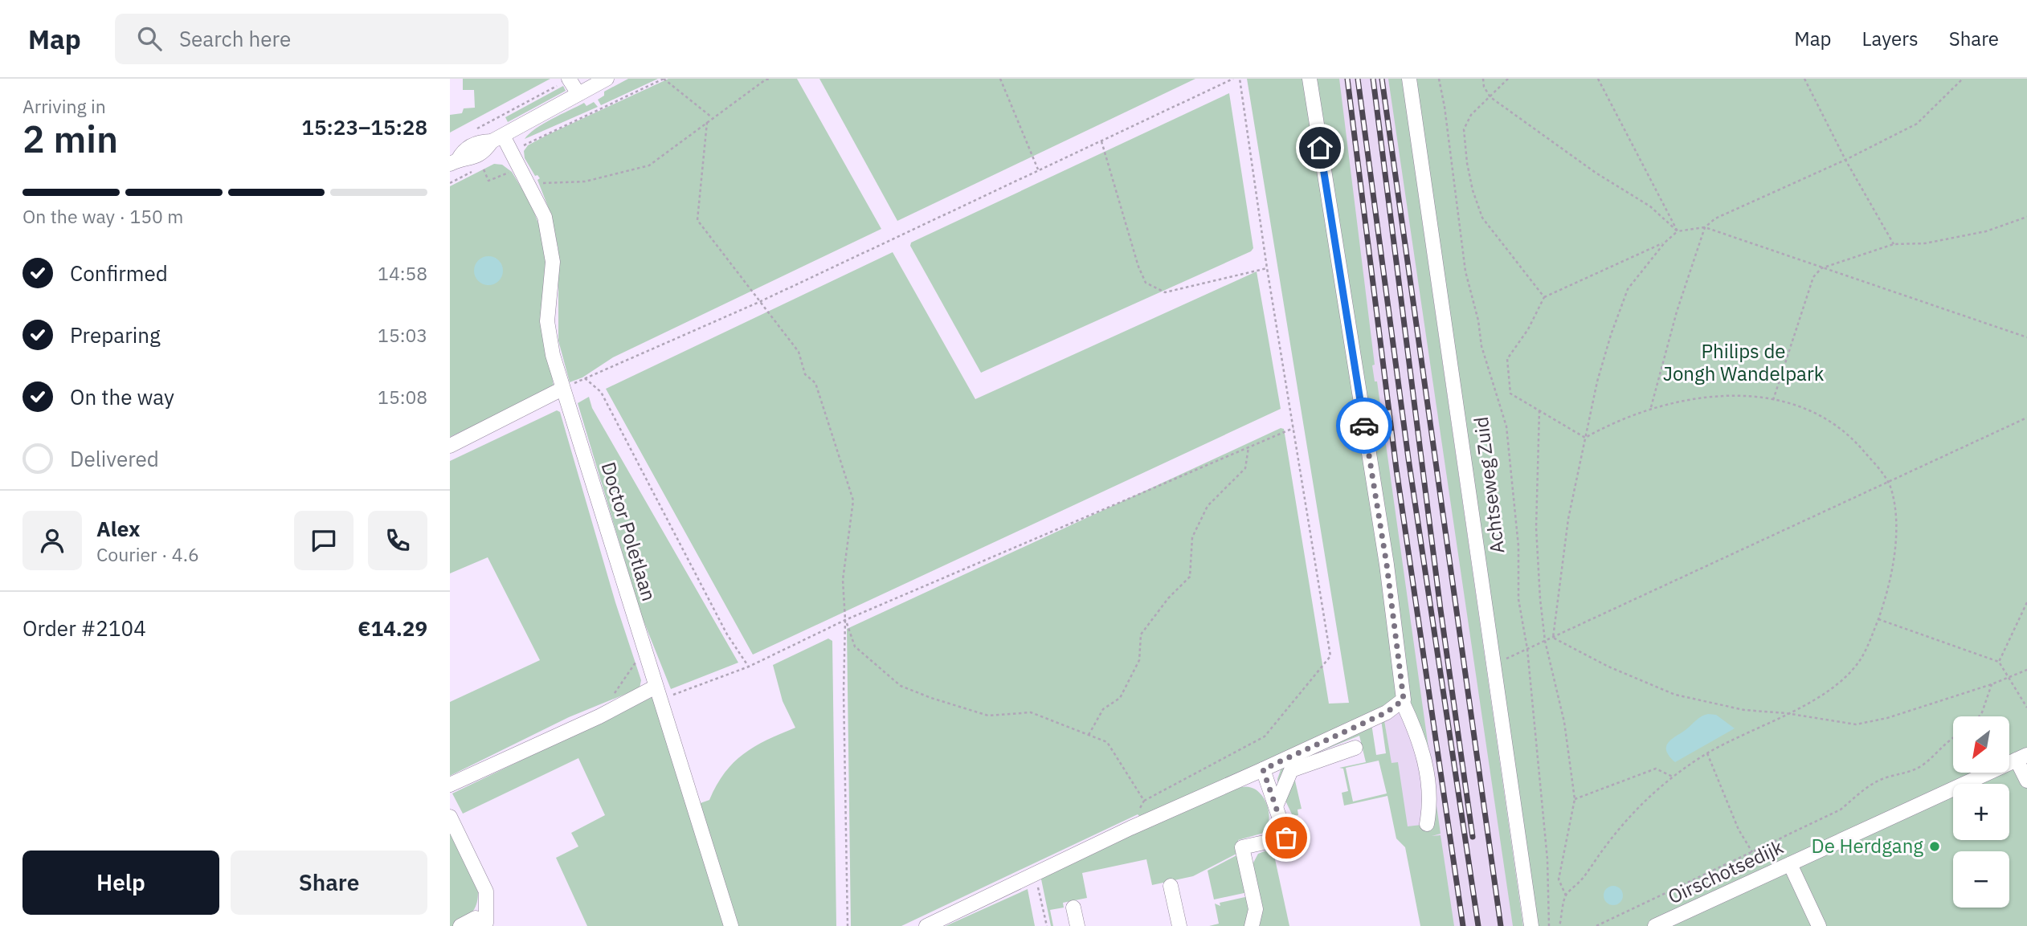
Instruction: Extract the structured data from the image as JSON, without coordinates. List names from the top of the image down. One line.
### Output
{"streets":{"street":["Achtseweg Zuid","Doctor Poletlaan","Oirschotsedijk"]},"parks":["Philips de Jongh Wandelpark"],"places":["De Herdgang"],"north":"bottom left","page":{"header":"Map","search":"Search here","nav":["Map","Layers","Share"],"heading":["2 min","Arriving in","15:23–15:28"],"panel":["Alex","Courier · 4.6","Order #2104","€14.29"],"bar":"On the way · 150 m","list":[["Confirmed","14:58"],["Preparing","15:03"],["On the way","15:08"],"Delivered"],"map_buttons":["+","−"],"buttons":["Help","Share"]}}
